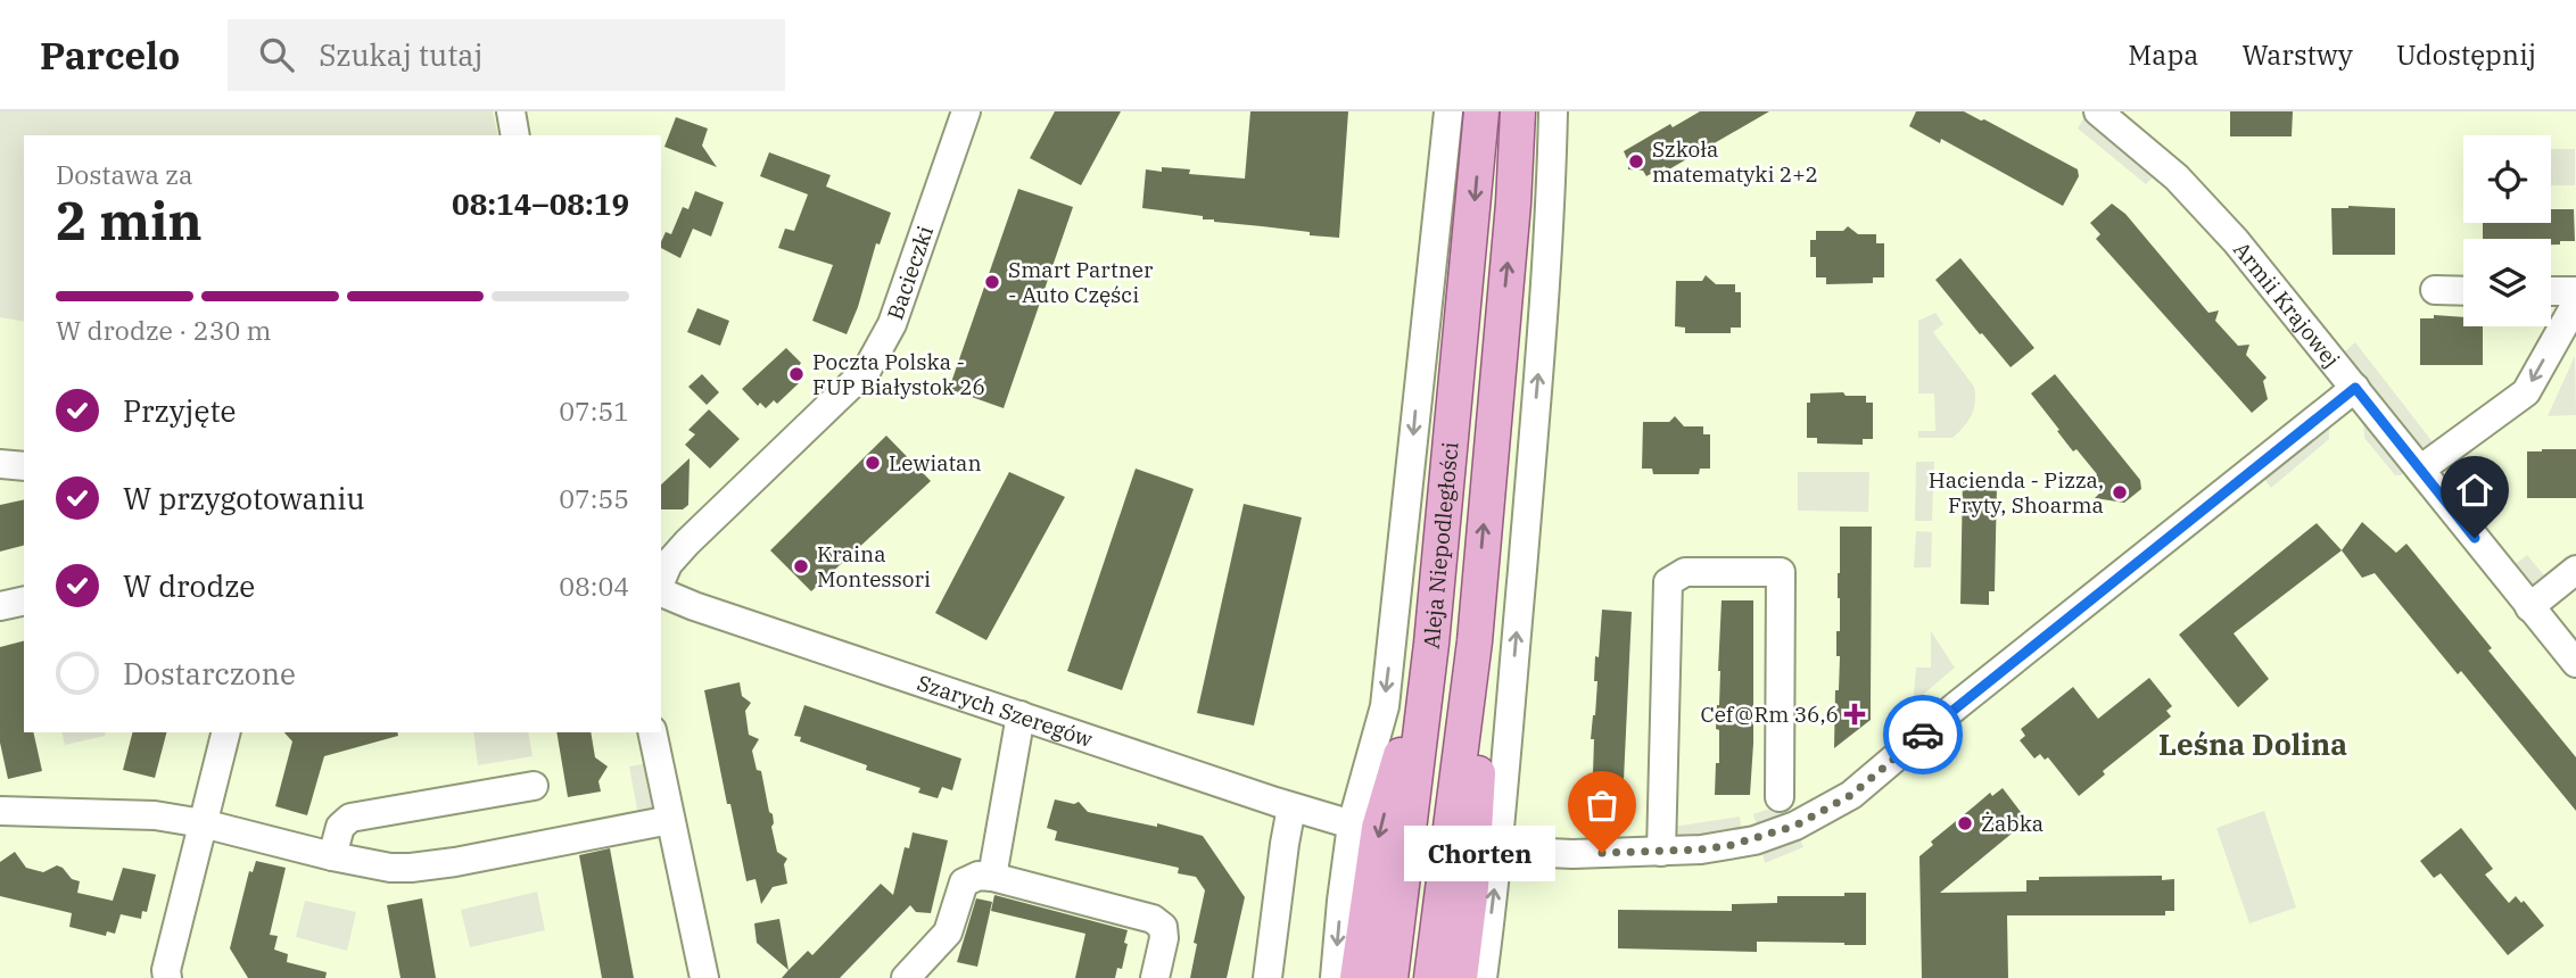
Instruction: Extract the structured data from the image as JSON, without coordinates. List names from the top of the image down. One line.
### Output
{"streets":{"main road":["Aleja Niepodległości"],"street":["Bacieczki","Armii Krajowej","Szarych Szeregów"]},"districts":["Leśna Dolina"],"places":{"other":["Szkoła matematyki 2+2","Smart Partner - Auto Części","Poczta Polska - FUP Białystok 26","Lewiatan","Hacienda - Pizza, Fryty, Shoarma","Kraina Montessori","Żabka","Chorten"],"health":["Cef@Rm 36,6"]},"page":{"header":"Parcelo","search":"Szukaj tutaj","nav":["Mapa","Warstwy","Udostępnij"],"heading":["2 min","Dostawa za","08:14–08:19"],"bar":"W drodze · 230 m","list":[["Przyjęte","07:51"],["W przygotowaniu","07:55"],["W drodze","08:04"],"Dostarczone"],"bubble":"Chorten"}}
